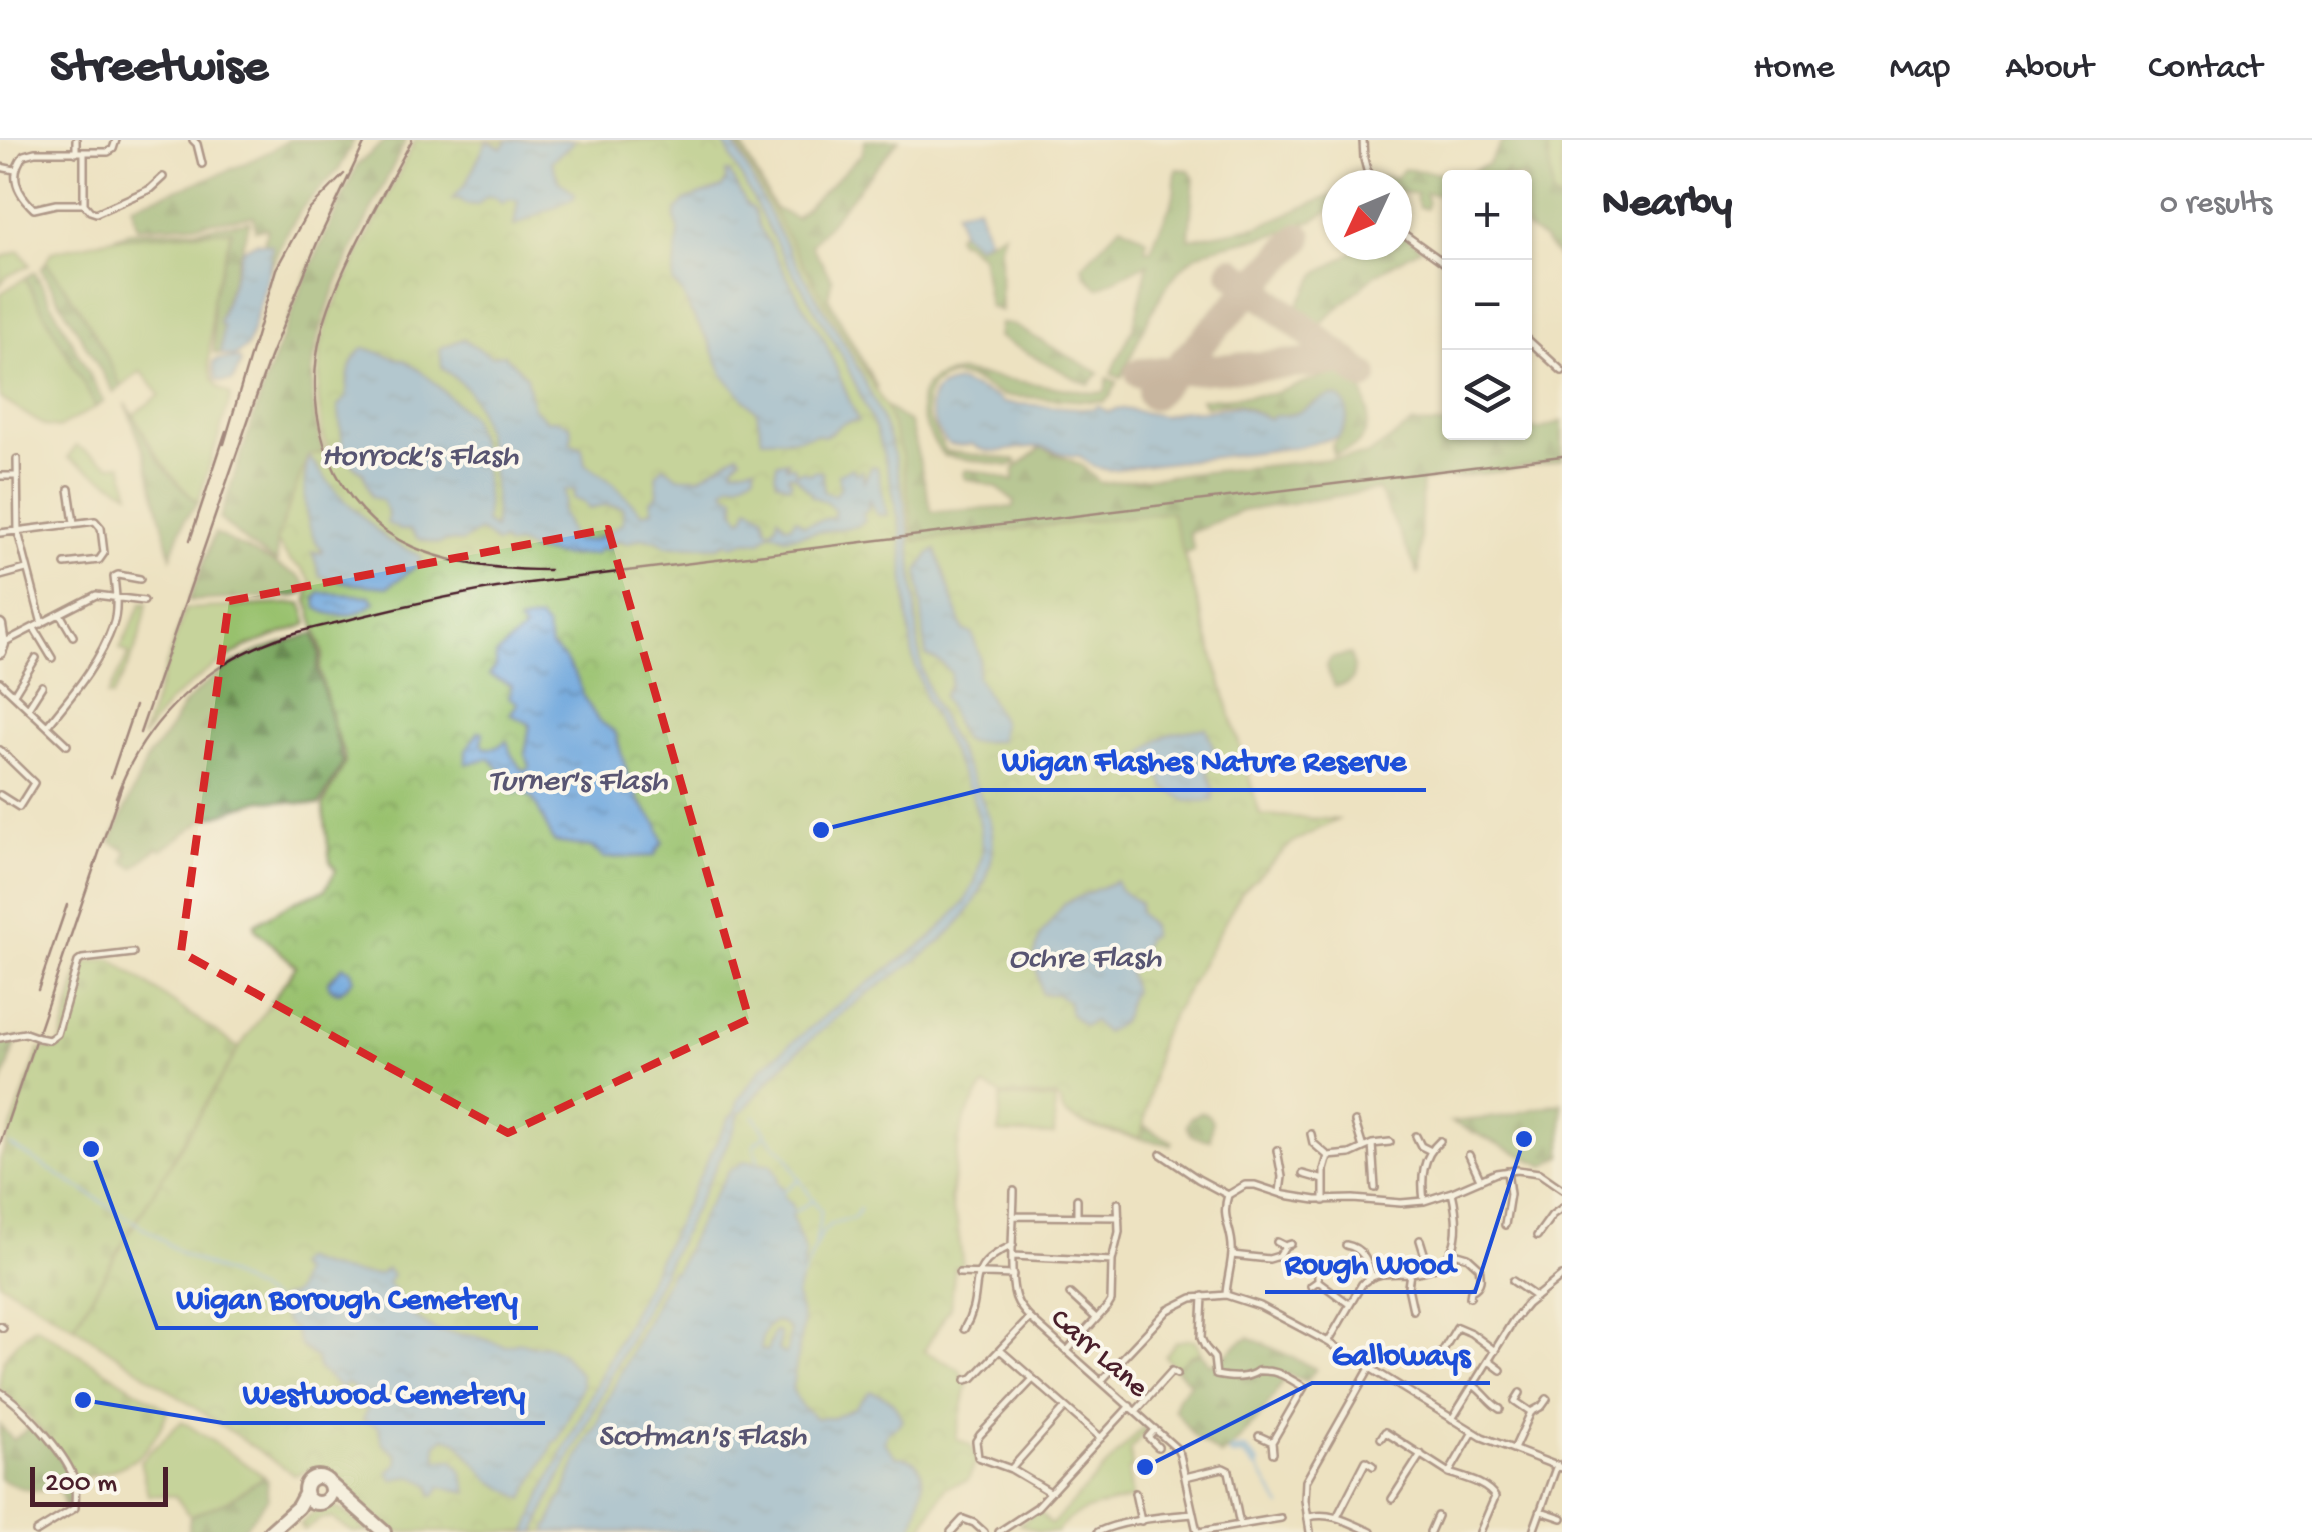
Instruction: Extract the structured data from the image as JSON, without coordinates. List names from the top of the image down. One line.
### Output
{"streets":{"street":["Carr Lane"]},"water":["Horrock's Flash","Turner's Flash","Ochre Flash","Scotman's Flash"],"places":["Wigan Flashes Nature Reserve","Rough Wood","Wigan Borough Cemetery","Westwood Cemetery","Galloways"],"scale_bar":"200 m","north":"bottom left","page":{"header":"Streetwise","nav":["Home","Map","About","Contact"],"heading":["Nearby","0 results"],"map_buttons":["+","−"],"scale":"200 m"}}
